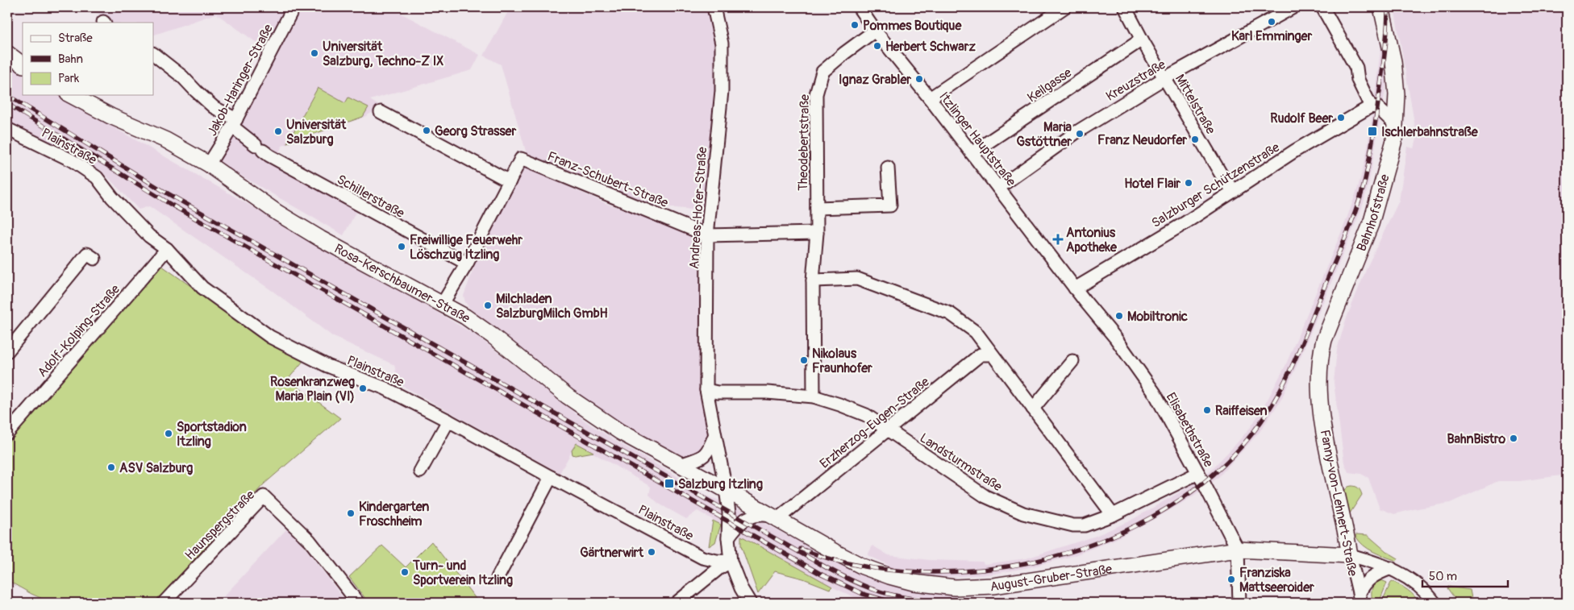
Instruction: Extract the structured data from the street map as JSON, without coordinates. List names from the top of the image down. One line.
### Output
{"streets":{"main road":["Bahnhofstraße","Rosa-Kerschbaumer-Straße","Fanny-von-Lehnert-Straße","August-Gruber-Straße"],"street":["Jakob-Haringer-Straße","Kreuzstraße","Keilgasse","Mittelstraße","Itzlinger Hauptstraße","Theodebertstraße","Plainstraße","Franz-Schubert-Straße","Salzburger Schützenstraße","Schillerstraße","Andreas-Hofer-Straße","Adolf-Kolping-Straße","Erzherzog-Eugen-Straße","Elisabethstraße","Landsturmstraße","Haunspergstraße"]},"crossings":[["Jakob-Haringer-Straße","Schillerstraße"],["Jakob-Haringer-Straße","Rosa-Kerschbaumer-Straße"],["Kreuzstraße","Mittelstraße"],["Kreuzstraße","Itzlinger Hauptstraße"],["Keilgasse","Mittelstraße"],["Keilgasse","Itzlinger Hauptstraße"],["Mittelstraße","Salzburger Schützenstraße"],["Itzlinger Hauptstraße","Theodebertstraße"],["Itzlinger Hauptstraße","Salzburger Schützenstraße"],["Itzlinger Hauptstraße","Elisabethstraße"],["Theodebertstraße","Landsturmstraße"],["Plainstraße","Andreas-Hofer-Straße"],["Plainstraße","Adolf-Kolping-Straße"],["Franz-Schubert-Straße","Schillerstraße"],["Franz-Schubert-Straße","Andreas-Hofer-Straße"],["Franz-Schubert-Straße","Rosa-Kerschbaumer-Straße"],["Salzburger Schützenstraße","Bahnhofstraße"],["Salzburger Schützenstraße","Elisabethstraße"],["Andreas-Hofer-Straße","Rosa-Kerschbaumer-Straße"],["Andreas-Hofer-Straße","Landsturmstraße"],["Andreas-Hofer-Straße","August-Gruber-Straße"],["Bahnhofstraße","Fanny-von-Lehnert-Straße"],["Rosa-Kerschbaumer-Straße","August-Gruber-Straße"],["Erzherzog-Eugen-Straße","Landsturmstraße"],["Erzherzog-Eugen-Straße","August-Gruber-Straße"],["Elisabethstraße","Landsturmstraße"],["Elisabethstraße","August-Gruber-Straße"],["Fanny-von-Lehnert-Straße","August-Gruber-Straße"]],"places":{"other":["Karl Emminger","Pommes Boutique","Herbert Schwarz","Universität Salzburg, Techno-Z IX","Ignaz Grabler","Rudolf Beer","Georg Strasser","Universität Salzburg","Maria Gstöttner","Franz Neudorfer","Hotel Flair","Freiwillige Feuerwehr Löschzug Itzling","Milchladen SalzburgMilch GmbH","Mobiltronic","Nikolaus Fraunhofer","Rosenkranzweg Maria Plain (VI)","Raiffeisen","Sportstadion Itzling","BahnBistro","ASV Salzburg","Kindergarten Froschheim","Gärtnerwirt","Turn- und Sportverein Itzling","Franziska Mattseeroider"],"transit":["Ischlerbahnstraße","Salzburg Itzling"],"health":["Antonius Apotheke"]},"legend":["Straße","Bahn","Park"],"scale_bar":"50 m"}
